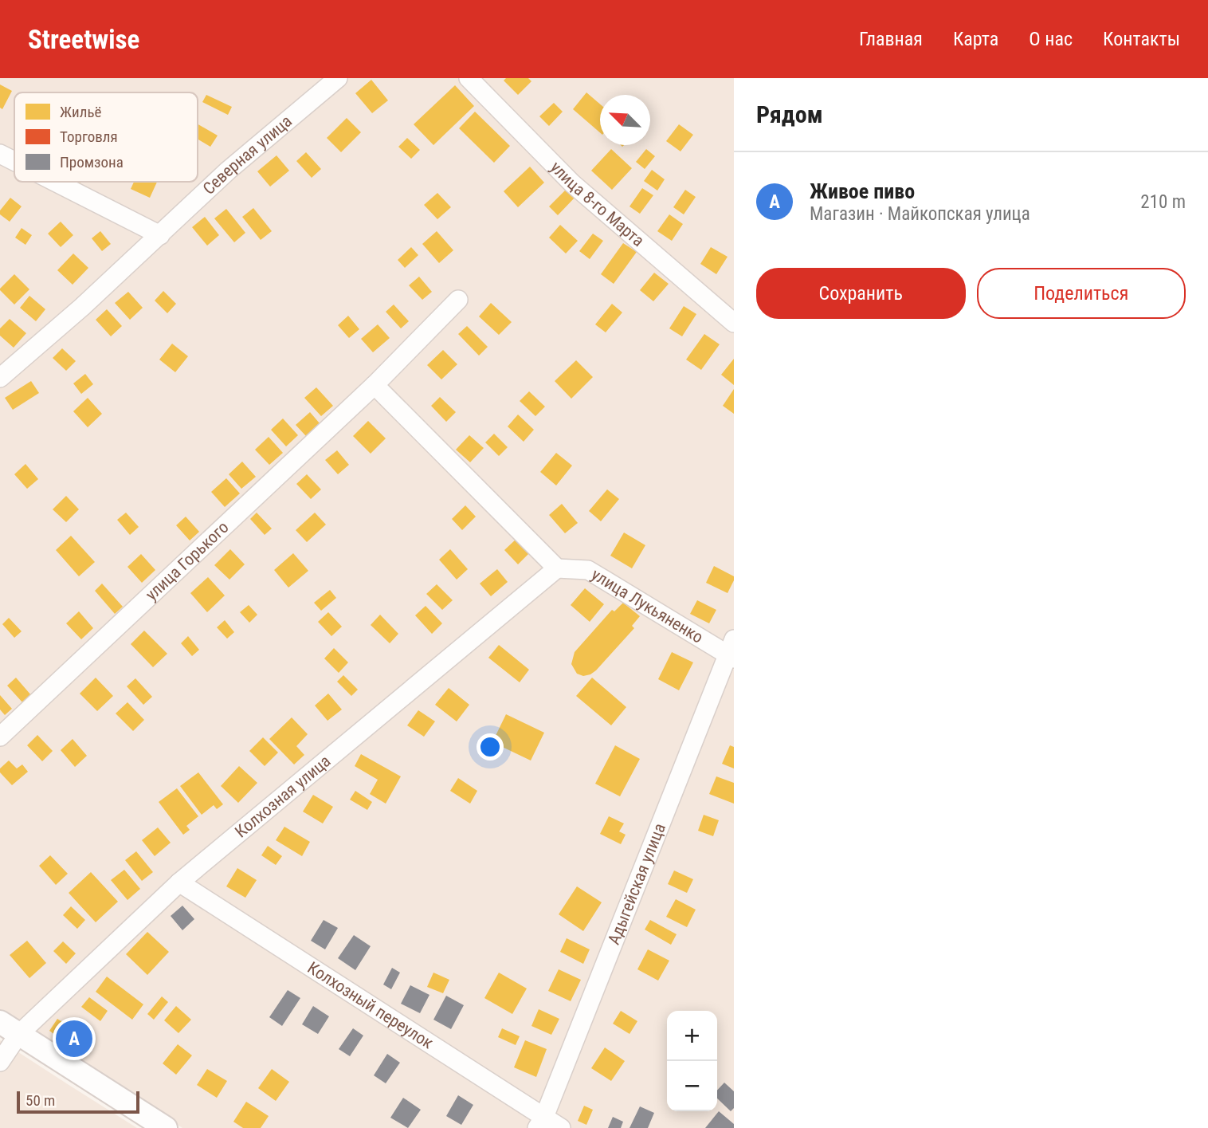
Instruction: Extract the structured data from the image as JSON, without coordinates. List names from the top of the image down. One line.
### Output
{"streets":{"street":["Северная улица","улица 8-го Марта","улица Горького","улица Лукьяненко","Колхозная улица","Адыгейская улица","Колхозный переулок"]},"crossings":[["улица Лукьяненко","Колхозная улица"],["улица Лукьяненко","Адыгейская улица"],["Колхозная улица","Колхозный переулок"],["Адыгейская улица","Колхозный переулок"]],"legend":["Жильё","Торговля","Промзона"],"scale_bar":"50 m","north":"top left","page":{"header":"Streetwise","nav":["Главная","Карта","О нас","Контакты"],"heading":"Рядом","list":[{"mark":"A","name":"Живое пиво","note":"Магазин · Майкопская улица","value":"210 m"}],"buttons":["Сохранить","Поделиться"],"map_buttons":["+","−"],"pins":"A","scale":"50 m"}}
